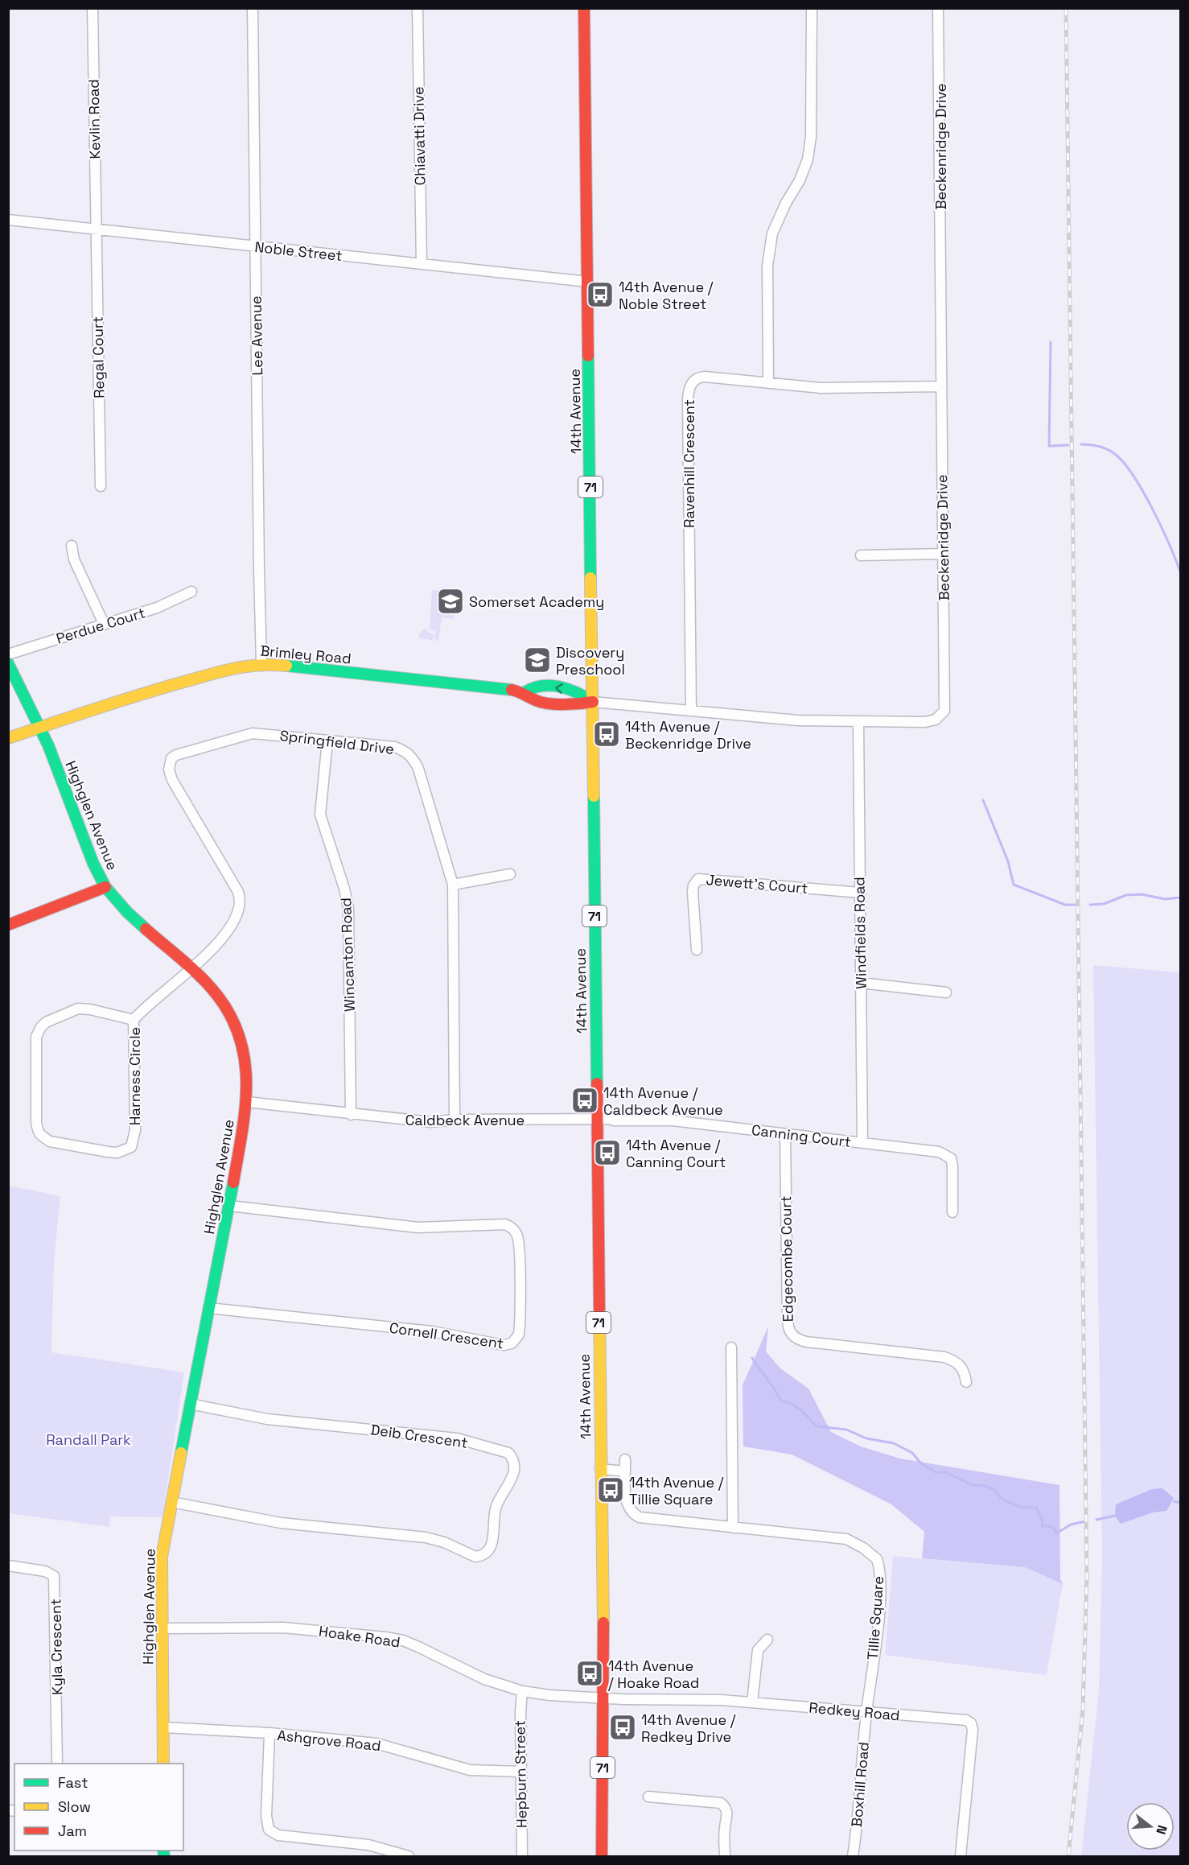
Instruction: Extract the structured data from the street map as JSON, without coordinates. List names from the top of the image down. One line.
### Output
{"streets":{"main road":["14th Avenue","71","Brimley Road","Highglen Avenue"],"street":["Kevlin Road","Chiavatti Drive","Beckenridge Drive","Noble Street","Lee Avenue","Regal Court","Ravenhill Crescent","Perdue Court","Springfield Drive","Jewett's Court","Windfields Road","Wincanton Road","Harness Circle","Caldbeck Avenue","Canning Court","Edgecombe Court","Cornell Crescent","Deib Crescent","Tillie Square","Hoake Road","Kyla Crescent","Redkey Road","Ashgrove Road","Hepburn Street","Boxhill Road"]},"crossings":[["Kevlin Road","Noble Street"],["Kevlin Road","Regal Court"],["Chiavatti Drive","Noble Street"],["Beckenridge Drive","14th Avenue"],["Beckenridge Drive","Ravenhill Crescent"],["Beckenridge Drive","Brimley Road"],["Beckenridge Drive","Windfields Road"],["Noble Street","Lee Avenue"],["Noble Street","Regal Court"],["Noble Street","14th Avenue"],["Lee Avenue","Brimley Road"],["14th Avenue","Brimley Road"],["14th Avenue","Caldbeck Avenue"],["14th Avenue","Canning Court"],["14th Avenue","Hoake Road"],["14th Avenue","Redkey Road"],["Brimley Road","Highglen Avenue"],["Springfield Drive","Highglen Avenue"],["Springfield Drive","Wincanton Road"],["Springfield Drive","Harness Circle"],["Springfield Drive","Caldbeck Avenue"],["Highglen Avenue","Harness Circle"],["Highglen Avenue","Caldbeck Avenue"],["Highglen Avenue","Cornell Crescent"],["Highglen Avenue","Deib Crescent"],["Highglen Avenue","Hoake Road"],["Highglen Avenue","Ashgrove Road"],["Jewett's Court","Windfields Road"],["Windfields Road","Canning Court"],["Wincanton Road","Caldbeck Avenue"],["Caldbeck Avenue","Canning Court"],["Canning Court","Edgecombe Court"],["Tillie Square","Redkey Road"],["Tillie Square","Boxhill Road"],["Hoake Road","Redkey Road"],["Hoake Road","Hepburn Street"],["Redkey Road","Boxhill Road"],["Ashgrove Road","Hepburn Street"]],"parks":["Randall Park"],"places":{"bus stop":["14th Avenue / Noble Street","14th Avenue / Beckenridge Drive","14th Avenue / Caldbeck Avenue","14th Avenue / Canning Court","14th Avenue / Tillie Square","14th Avenue / Hoake Road","14th Avenue / Redkey Drive"],"school or university":["Somerset Academy","Discovery Preschool"]},"legend":["Fast","Slow","Jam"],"north":"right"}
